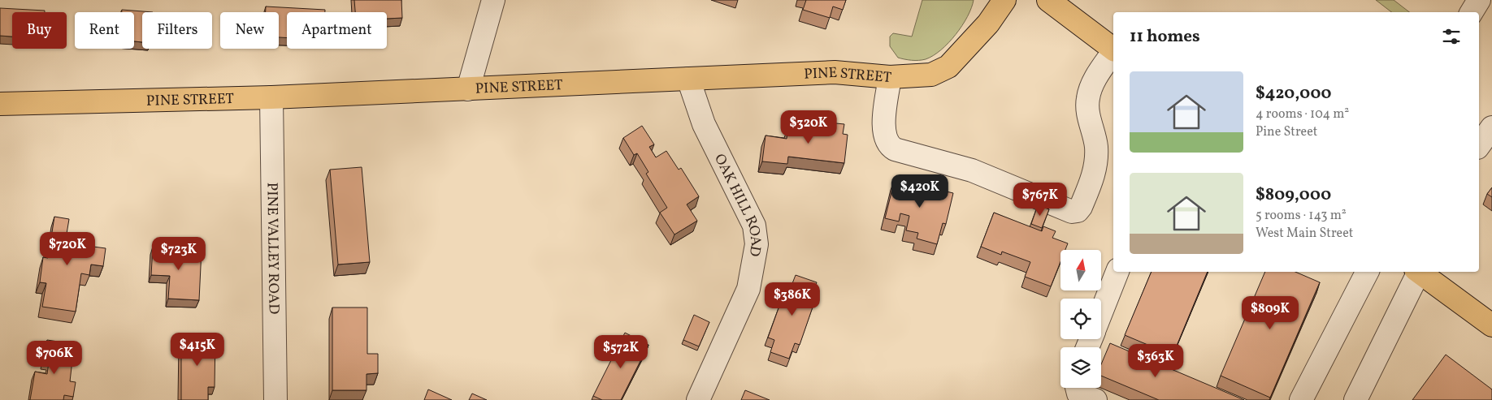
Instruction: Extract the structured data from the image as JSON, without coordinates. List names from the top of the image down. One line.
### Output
{"streets":{"main road":["PINE STREET"],"street":["OAK HILL ROAD","PINE VALLEY ROAD"]},"crossings":[["PINE STREET","OAK HILL ROAD"],["PINE STREET","PINE VALLEY ROAD"]],"north":"top","page":{"chip":["Buy","Rent","Filters","New","Apartment"],"heading":"11 homes","list":[{"name":"$420,000","note":"4 rooms · 104 m² · Pine Street"},{"name":"$809,000","note":"5 rooms · 143 m² · West Main Street"}],"price":["$320K","$420K","$767K","$720K","$723K","$386K","$809K","$415K","$572K","$706K","$363K"]}}
